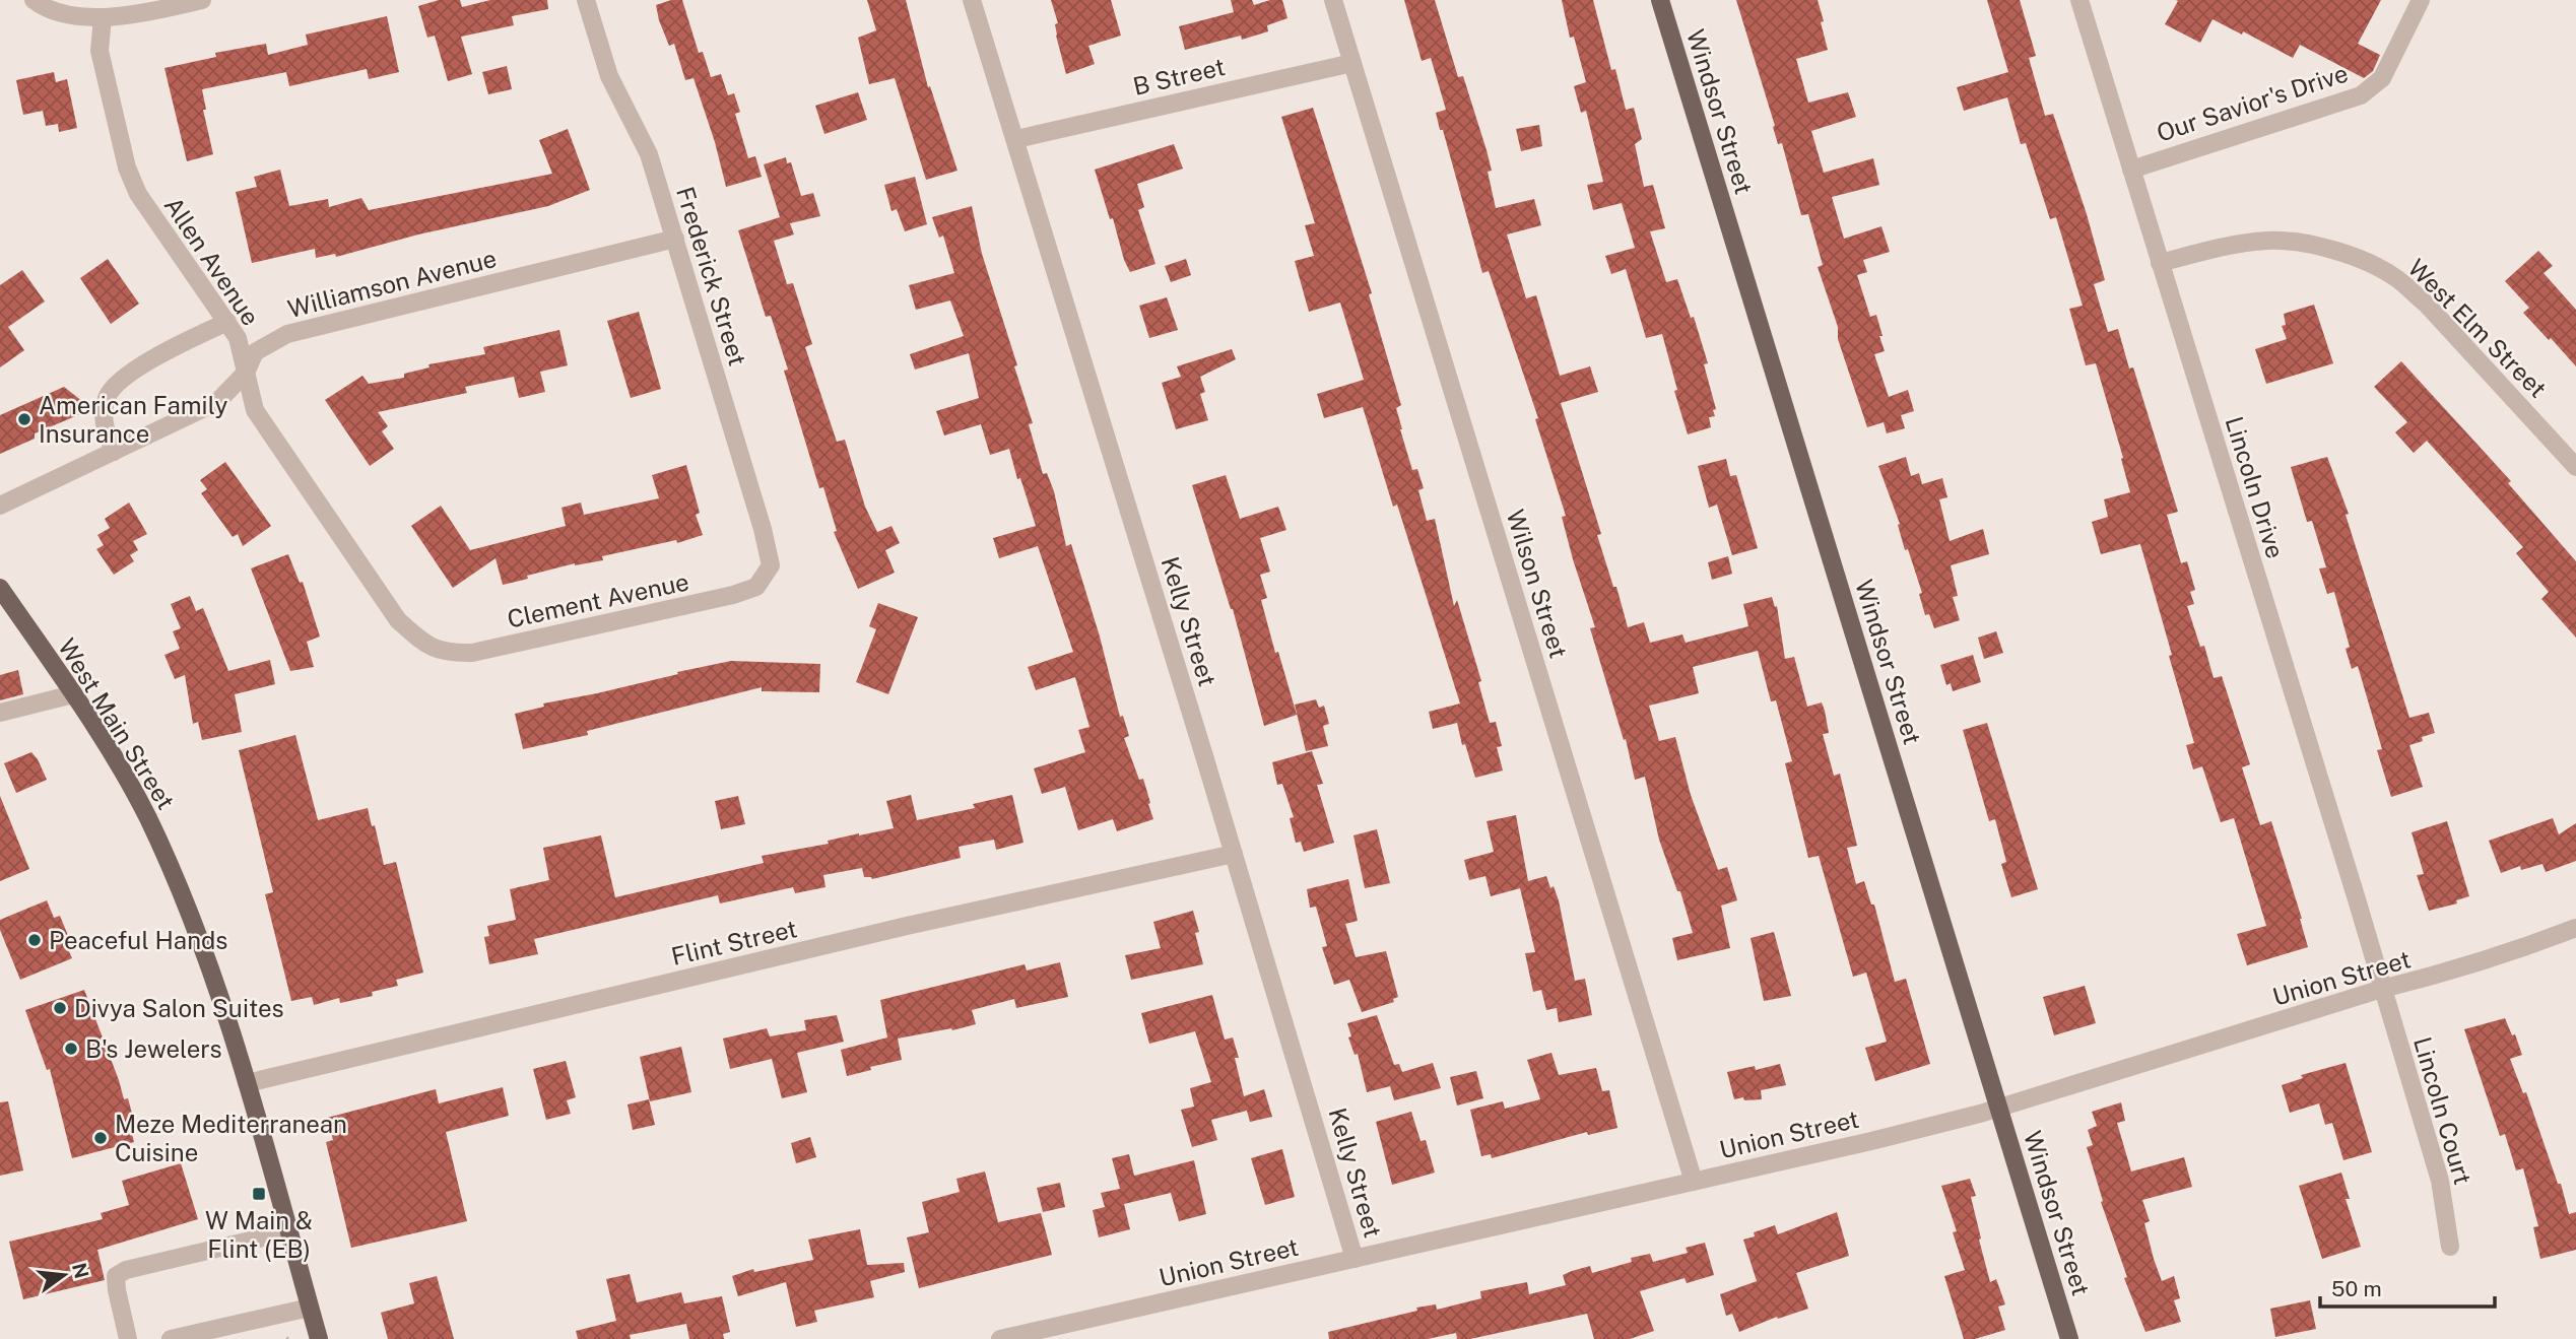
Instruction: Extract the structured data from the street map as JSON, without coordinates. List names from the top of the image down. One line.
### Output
{"streets":{"main road":["Windsor Street","West Main Street"],"street":["B Street","Our Savior's Drive","Allen Avenue","Frederick Street","Williamson Avenue","West Elm Street","Lincoln Drive","Wilson Street","Clement Avenue","Kelly Street","Flint Street","Union Street","Lincoln Court"]},"crossings":[["B Street","Wilson Street"],["B Street","Kelly Street"],["Our Savior's Drive","Lincoln Drive"],["Windsor Street","Union Street"],["Allen Avenue","Williamson Avenue"],["Allen Avenue","Clement Avenue"],["Frederick Street","Williamson Avenue"],["Frederick Street","Clement Avenue"],["West Elm Street","Lincoln Drive"],["Lincoln Drive","Union Street"],["Lincoln Drive","Lincoln Court"],["Wilson Street","Union Street"],["Kelly Street","Flint Street"],["Kelly Street","Union Street"],["West Main Street","Flint Street"],["Union Street","Lincoln Court"]],"places":{"other":["American Family Insurance","Peaceful Hands","Divya Salon Suites","B's Jewelers","Meze Mediterranean Cuisine"],"transit":["W Main & Flint (EB)"]},"scale_bar":"50 m","north":"right"}
